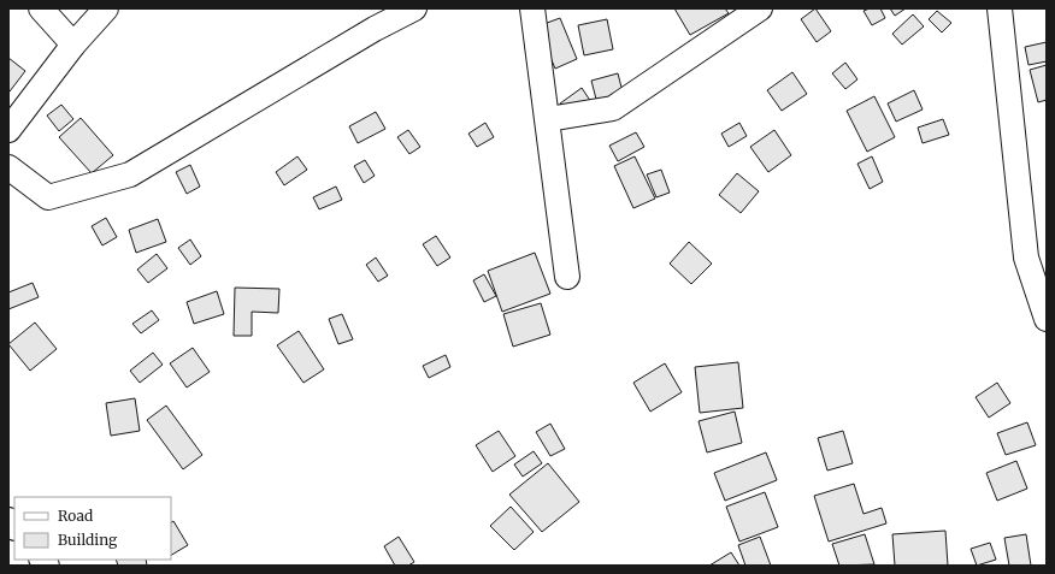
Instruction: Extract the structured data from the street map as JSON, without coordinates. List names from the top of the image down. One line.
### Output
{"legend":["Road","Building"]}
